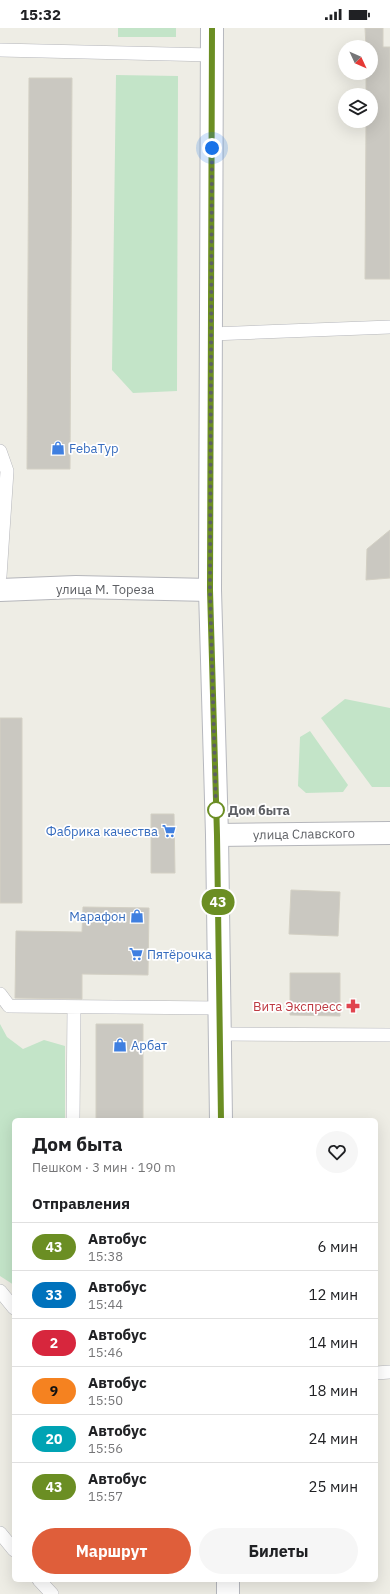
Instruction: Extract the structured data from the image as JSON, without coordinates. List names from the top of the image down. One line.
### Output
{"streets":{"main road":["улица М. Тореза","улица Славского"]},"places":{"shop":["FebaТур","Марафон","Арбат"],"other":["Дом быта"],"supermarket":["Фабрика качества","Пятёрочка"],"pharmacy":["Вита Экспресс"]},"lines":["bus line 43"],"north":"bottom right","page":{"status":"15:32","on_map":"43","heading":[["Дом быта","Пешком · 3 мин · 190 m"],"Отправления"],"list":[{"mark":"43","name":"Автобус","note":"15:38","value":"6 мин"},{"mark":"33","name":"Автобус","note":"15:44","value":"12 мин"},{"mark":"2","name":"Автобус","note":"15:46","value":"14 мин"},{"mark":"9","name":"Автобус","note":"15:50","value":"18 мин"},{"mark":"20","name":"Автобус","note":"15:56","value":"24 мин"},{"mark":"43","name":"Автобус","note":"15:57","value":"25 мин"}],"buttons":["Маршрут","Билеты"]}}
